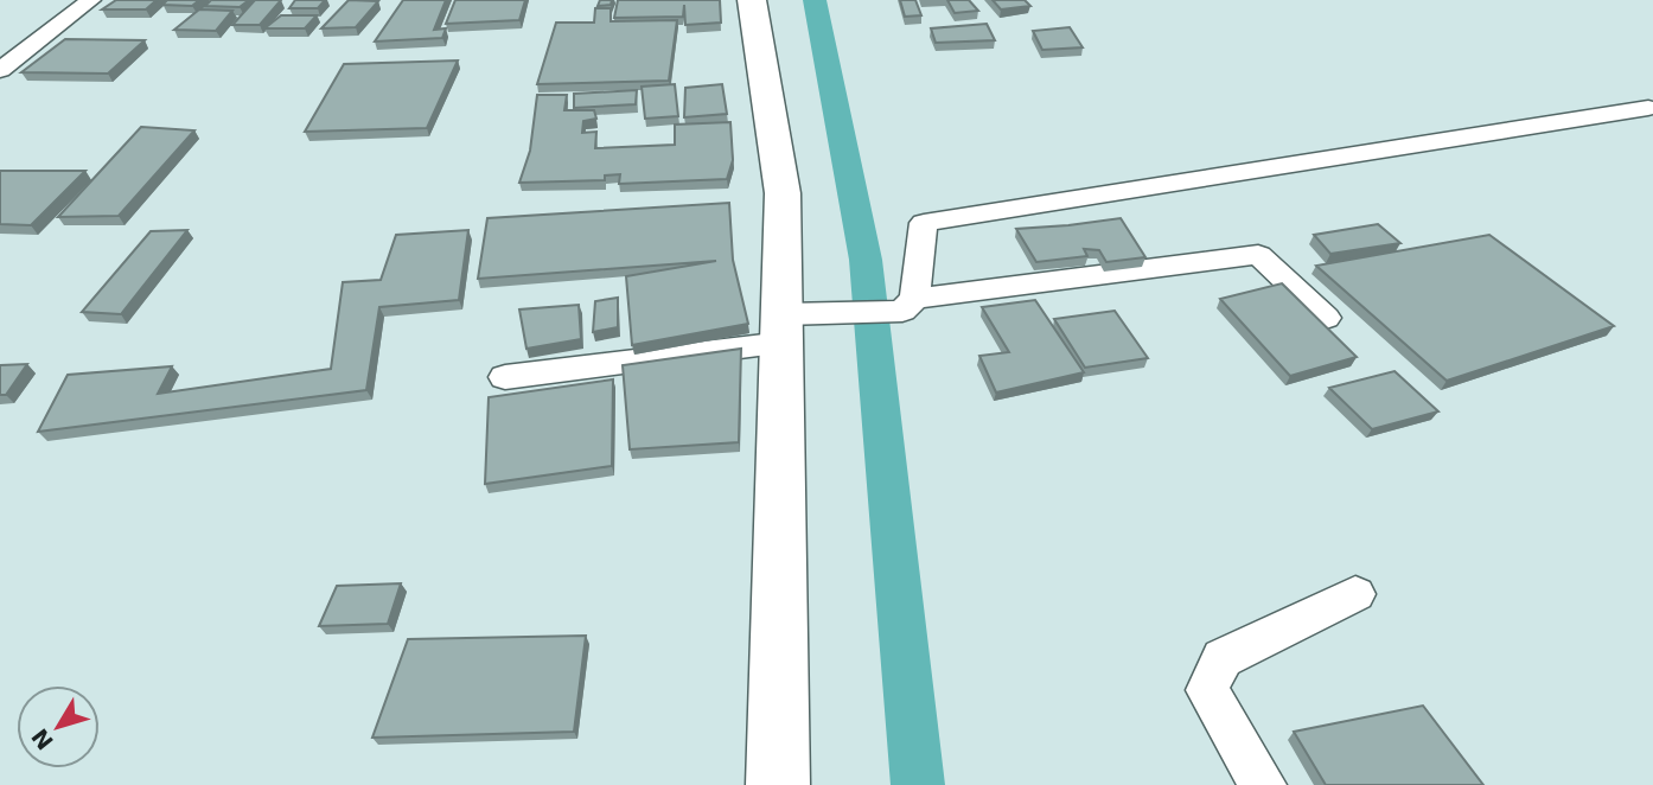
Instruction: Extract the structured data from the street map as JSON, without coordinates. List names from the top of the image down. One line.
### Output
{"north":"bottom left"}
